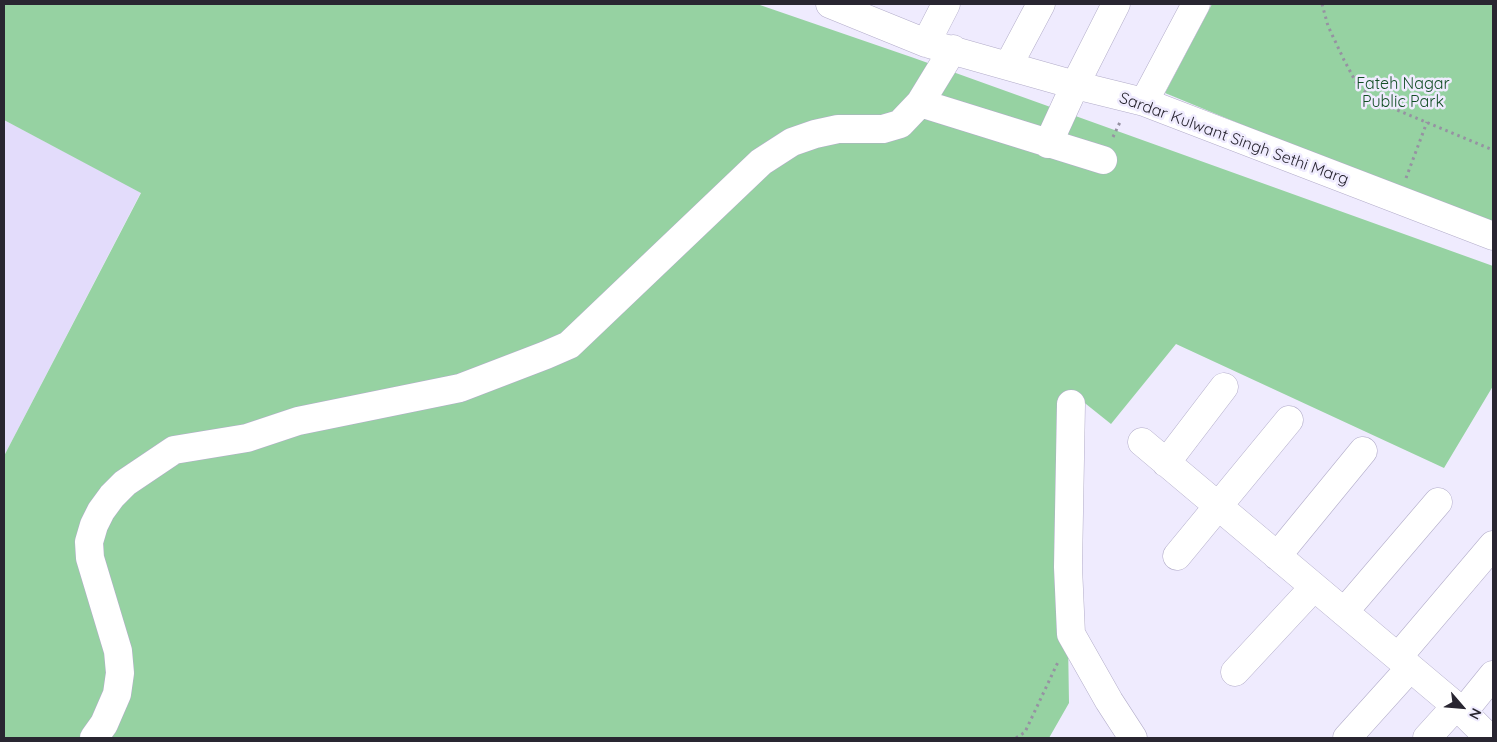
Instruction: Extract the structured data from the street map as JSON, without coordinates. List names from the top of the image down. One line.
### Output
{"streets":{"street":["Sardar Kulwant Singh Sethi Marg"]},"parks":["Fateh Nagar Public Park"],"north":"bottom right"}
